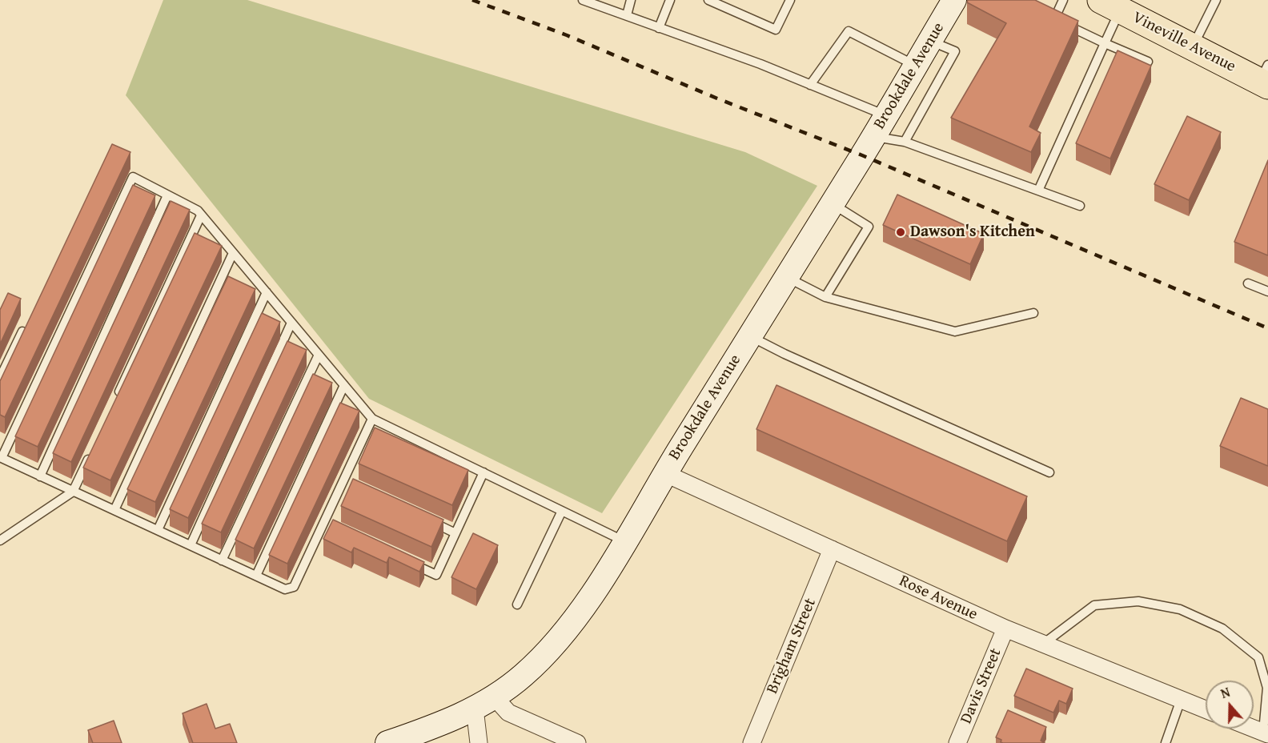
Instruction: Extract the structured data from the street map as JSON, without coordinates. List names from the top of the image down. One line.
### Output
{"streets":{"main road":["Vineville Avenue"],"street":["Brookdale Avenue","Rose Avenue","Brigham Street","Davis Street"]},"crossings":[["Brookdale Avenue","Rose Avenue"],["Rose Avenue","Brigham Street"],["Rose Avenue","Davis Street"]],"places":["Dawson's Kitchen"],"north":"top"}
